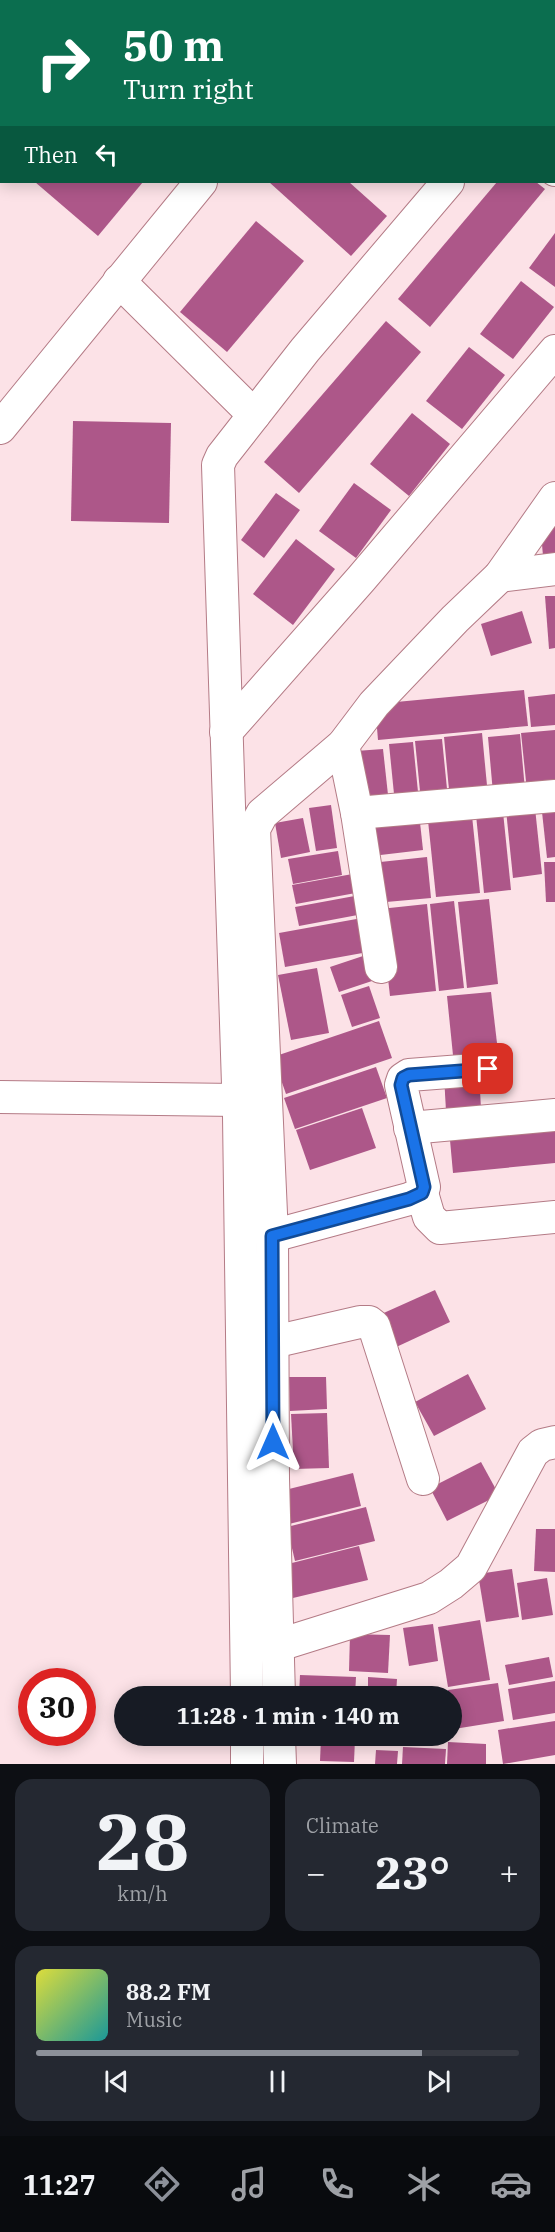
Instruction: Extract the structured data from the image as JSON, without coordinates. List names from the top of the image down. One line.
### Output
{"page":{"turn":["50 m","Turn right"],"then":"Then","limit":"30","trip":"11:28 · 1 min · 140 m","tile":[["28","km/h"],"Climate"],"heat":["−","23°","+"],"song":["88.2 FM","Music"],"tabs":"11:27"}}
